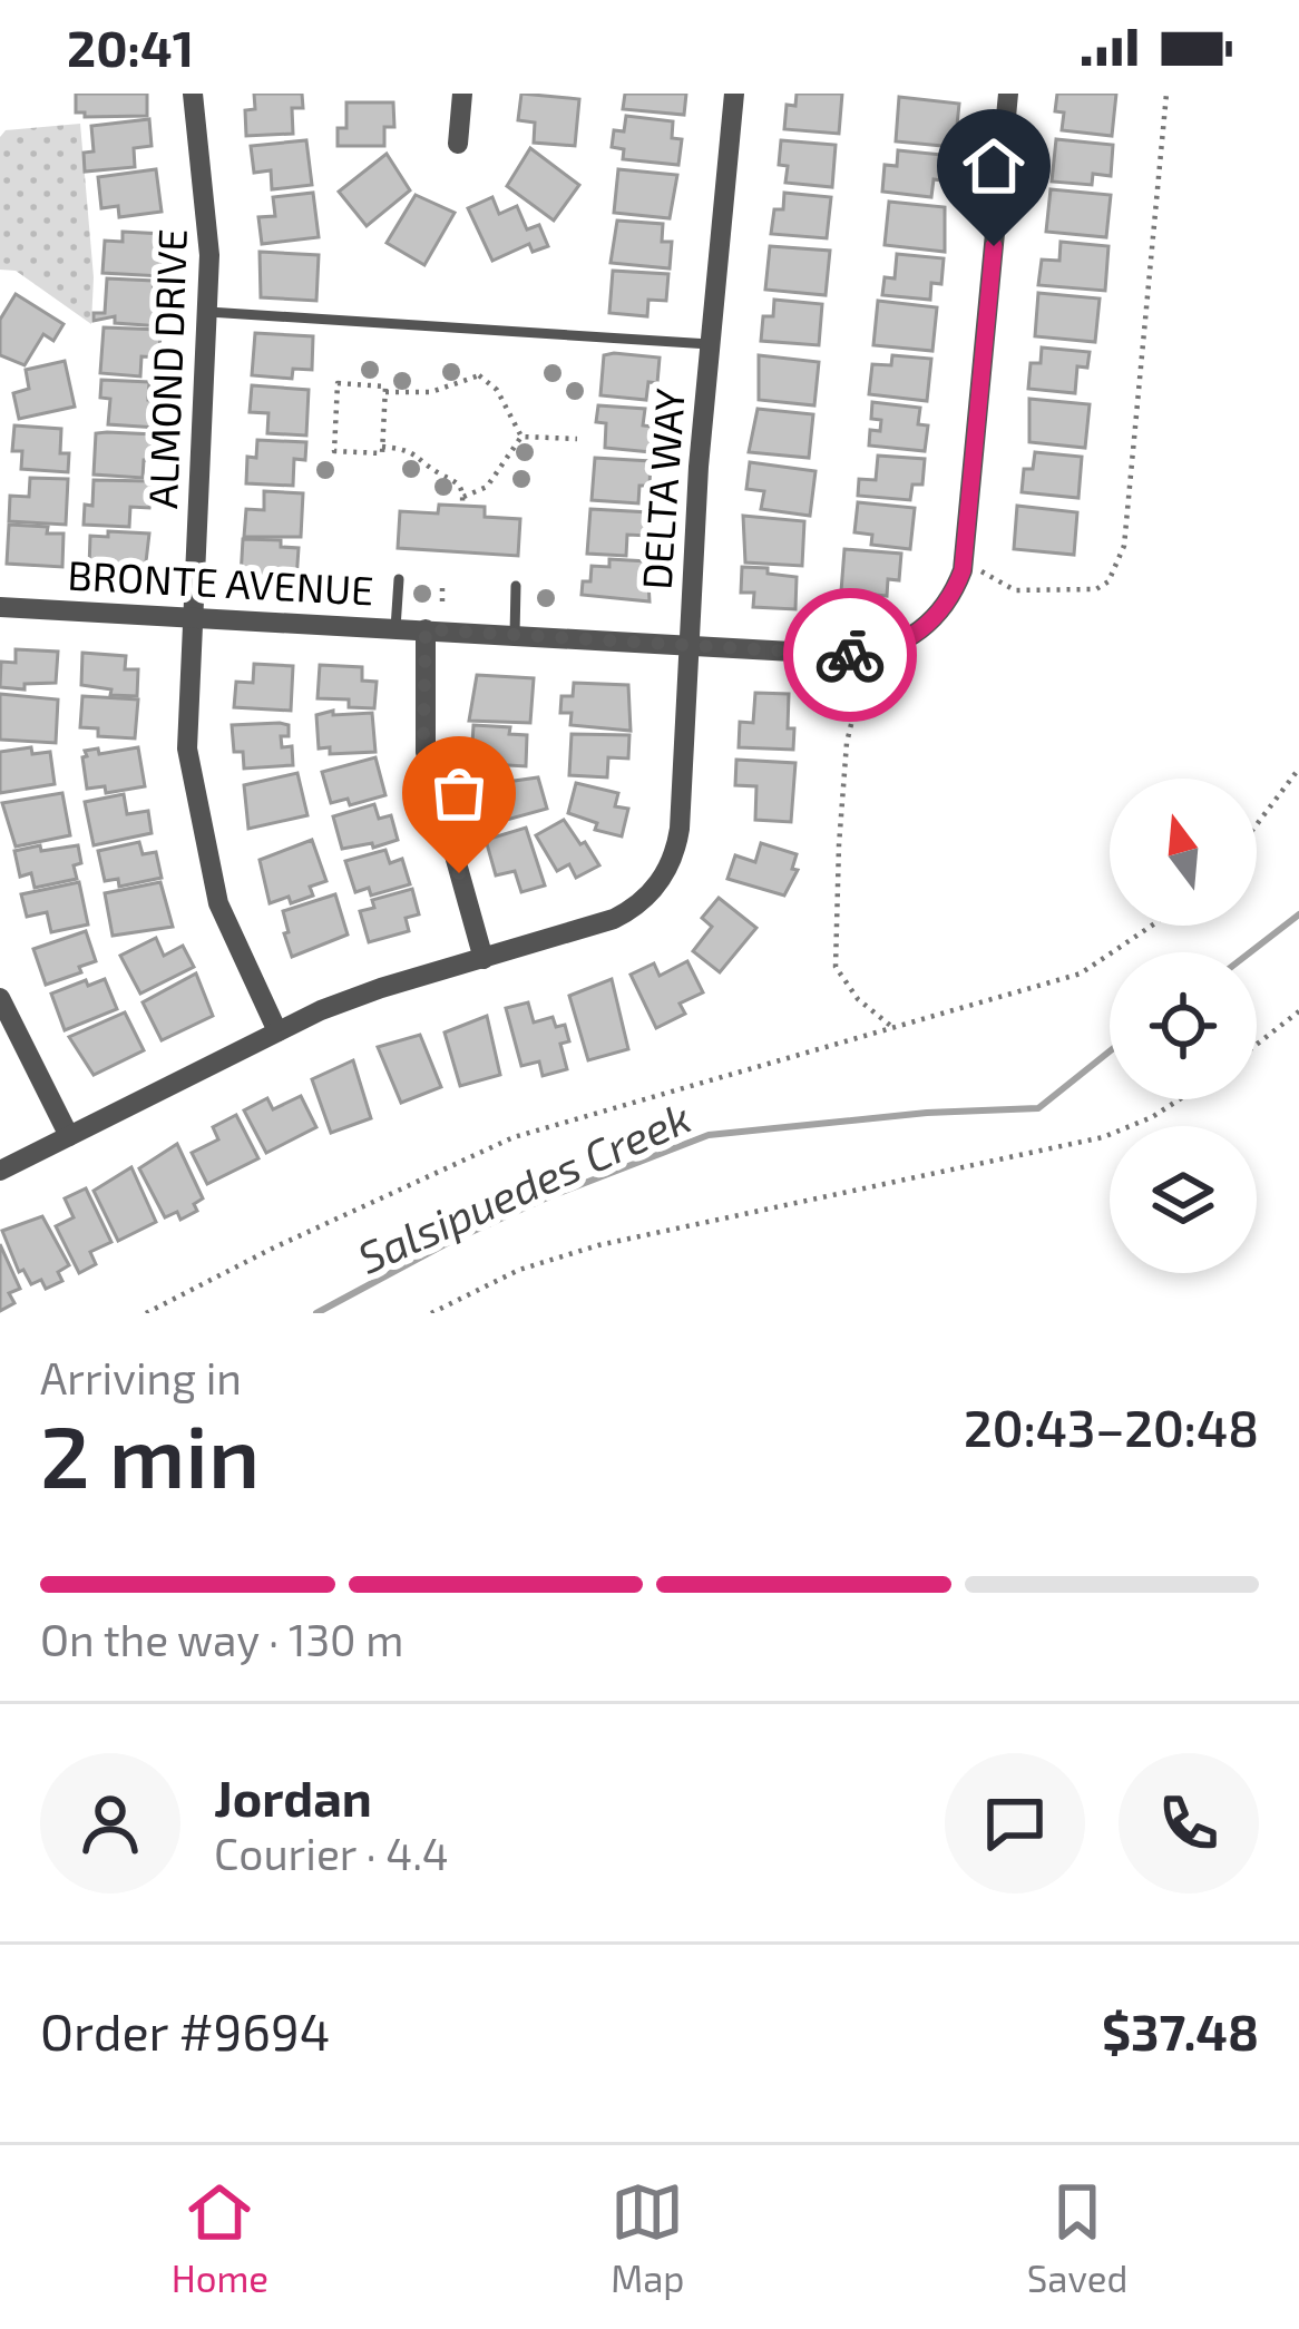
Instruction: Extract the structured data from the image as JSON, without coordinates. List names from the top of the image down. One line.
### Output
{"streets":{"street":["ALMOND DRIVE","DELTA WAY","BRONTE AVENUE"]},"crossings":[["ALMOND DRIVE","DELTA WAY"],["ALMOND DRIVE","BRONTE AVENUE"],["DELTA WAY","BRONTE AVENUE"]],"water":["Salsipuedes Creek"],"north":"top","page":{"status":"20:41","heading":["2 min","Arriving in","20:43–20:48"],"panel":["Jordan","Courier · 4.4","Order #9694","$37.48"],"bar":"On the way · 130 m","tabs":["Home","Map","Saved"]}}
